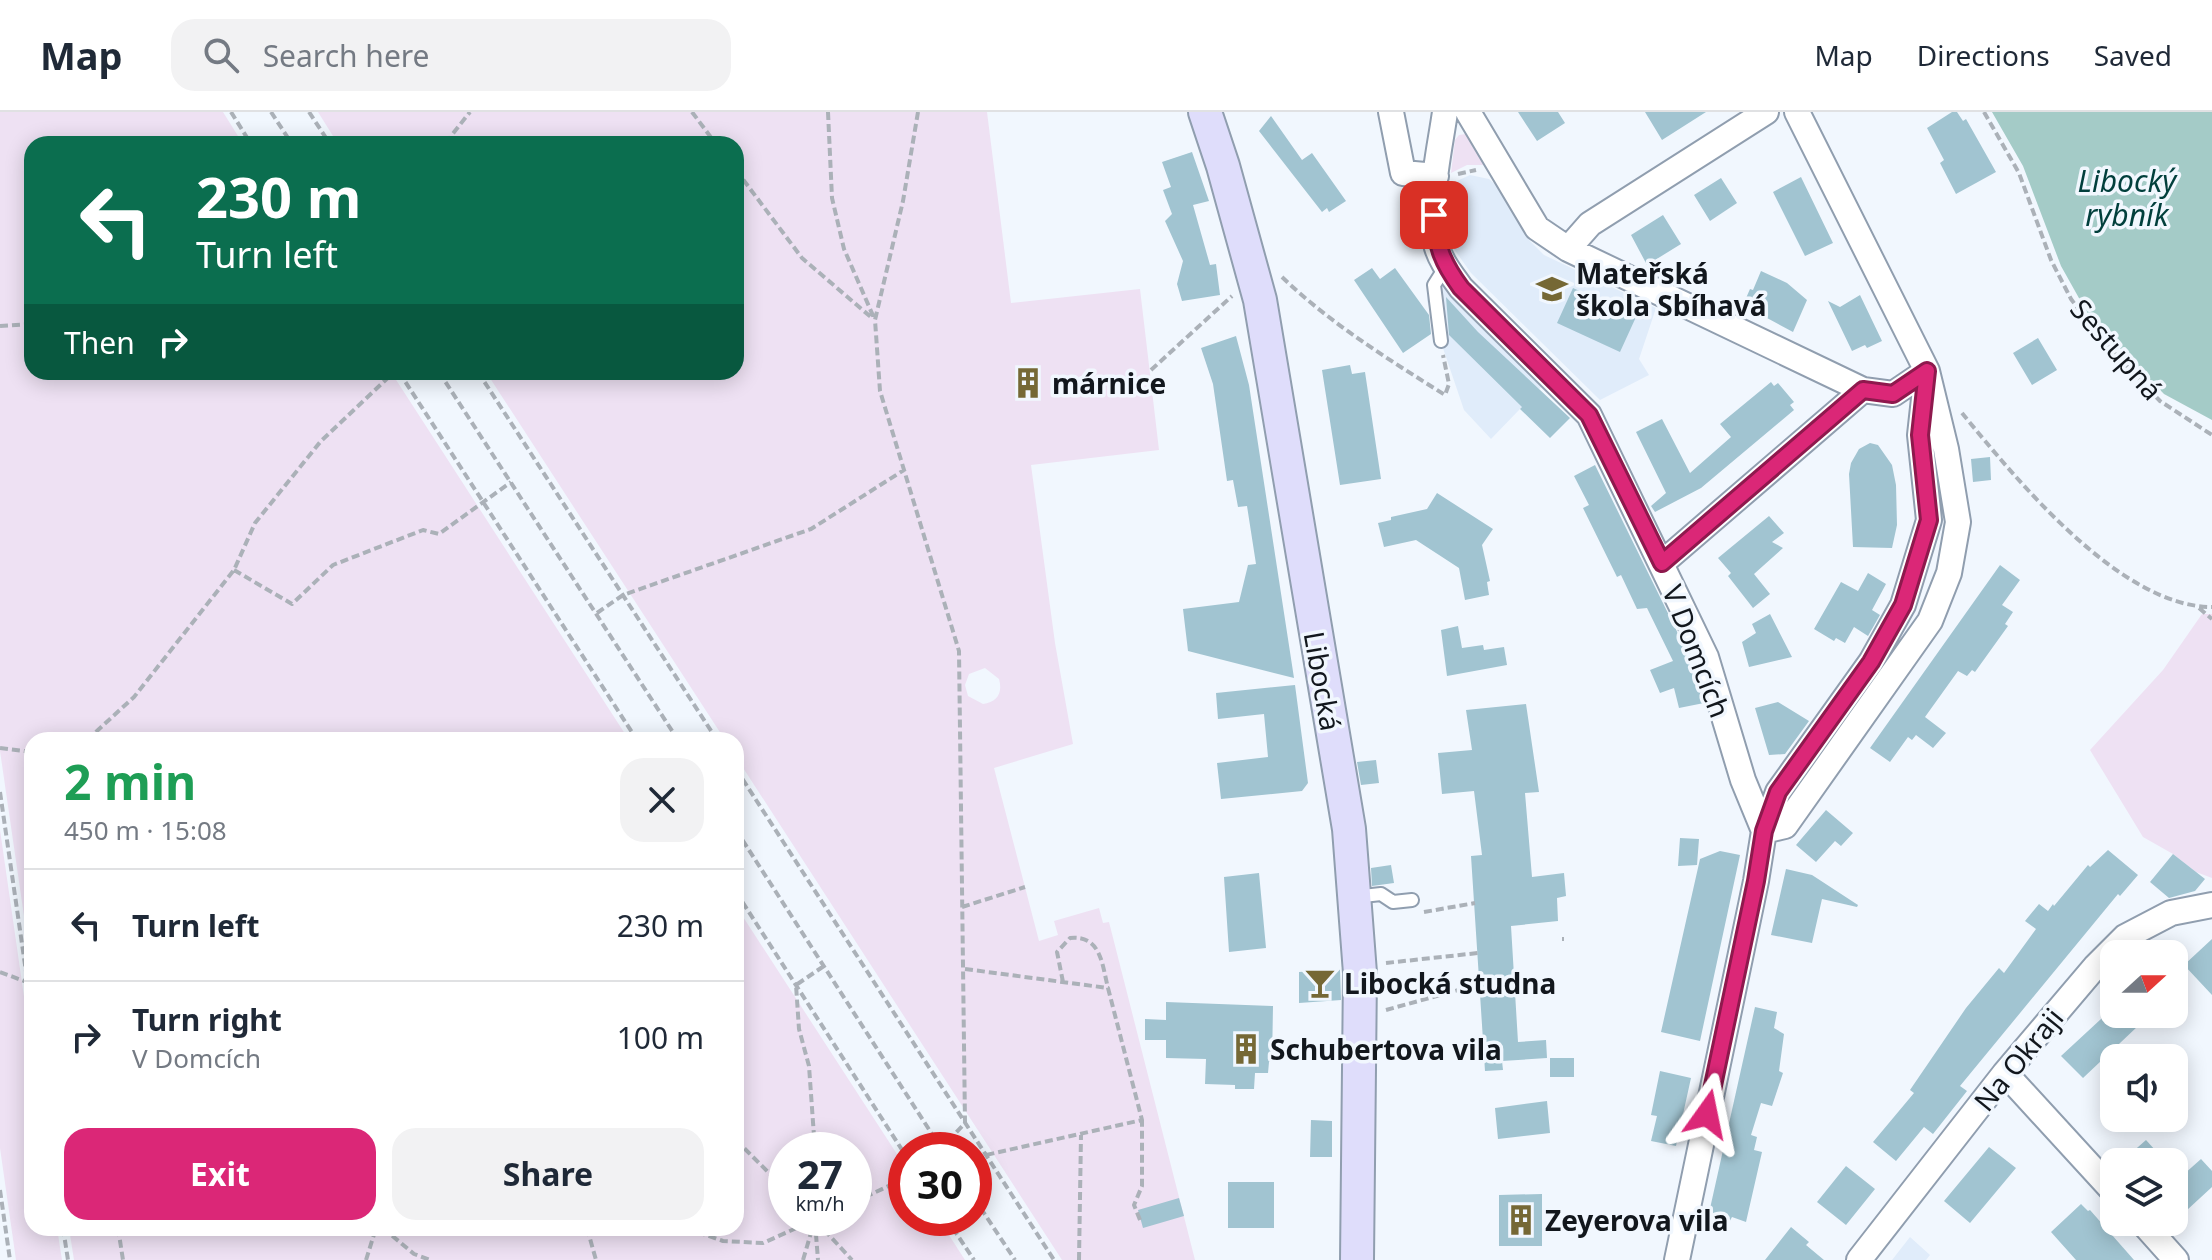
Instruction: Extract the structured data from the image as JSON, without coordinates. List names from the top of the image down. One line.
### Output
{"streets":{"street":["V Domcích","Libocká","Na Okraji"],"path":["Sestupná"]},"water":["Libocký rybník"],"places":{"school or university":["Mateřská škola Sbíhavá"],"building":["márnice","Schubertova vila","Zeyerova vila"],"bar":["Libocká studna"]},"north":"right","page":{"header":"Map","search":"Search here","nav":["Map","Directions","Saved"],"turn":["230 m","Turn left"],"then":"Then","heading":["2 min","450 m · 15:08"],"list":[{"name":"Turn left","value":"230 m"},{"name":"Turn right","note":"V Domcích","value":"100 m"}],"buttons":["Exit","Share"],"speed":"27 km/h","limit":"30"}}
